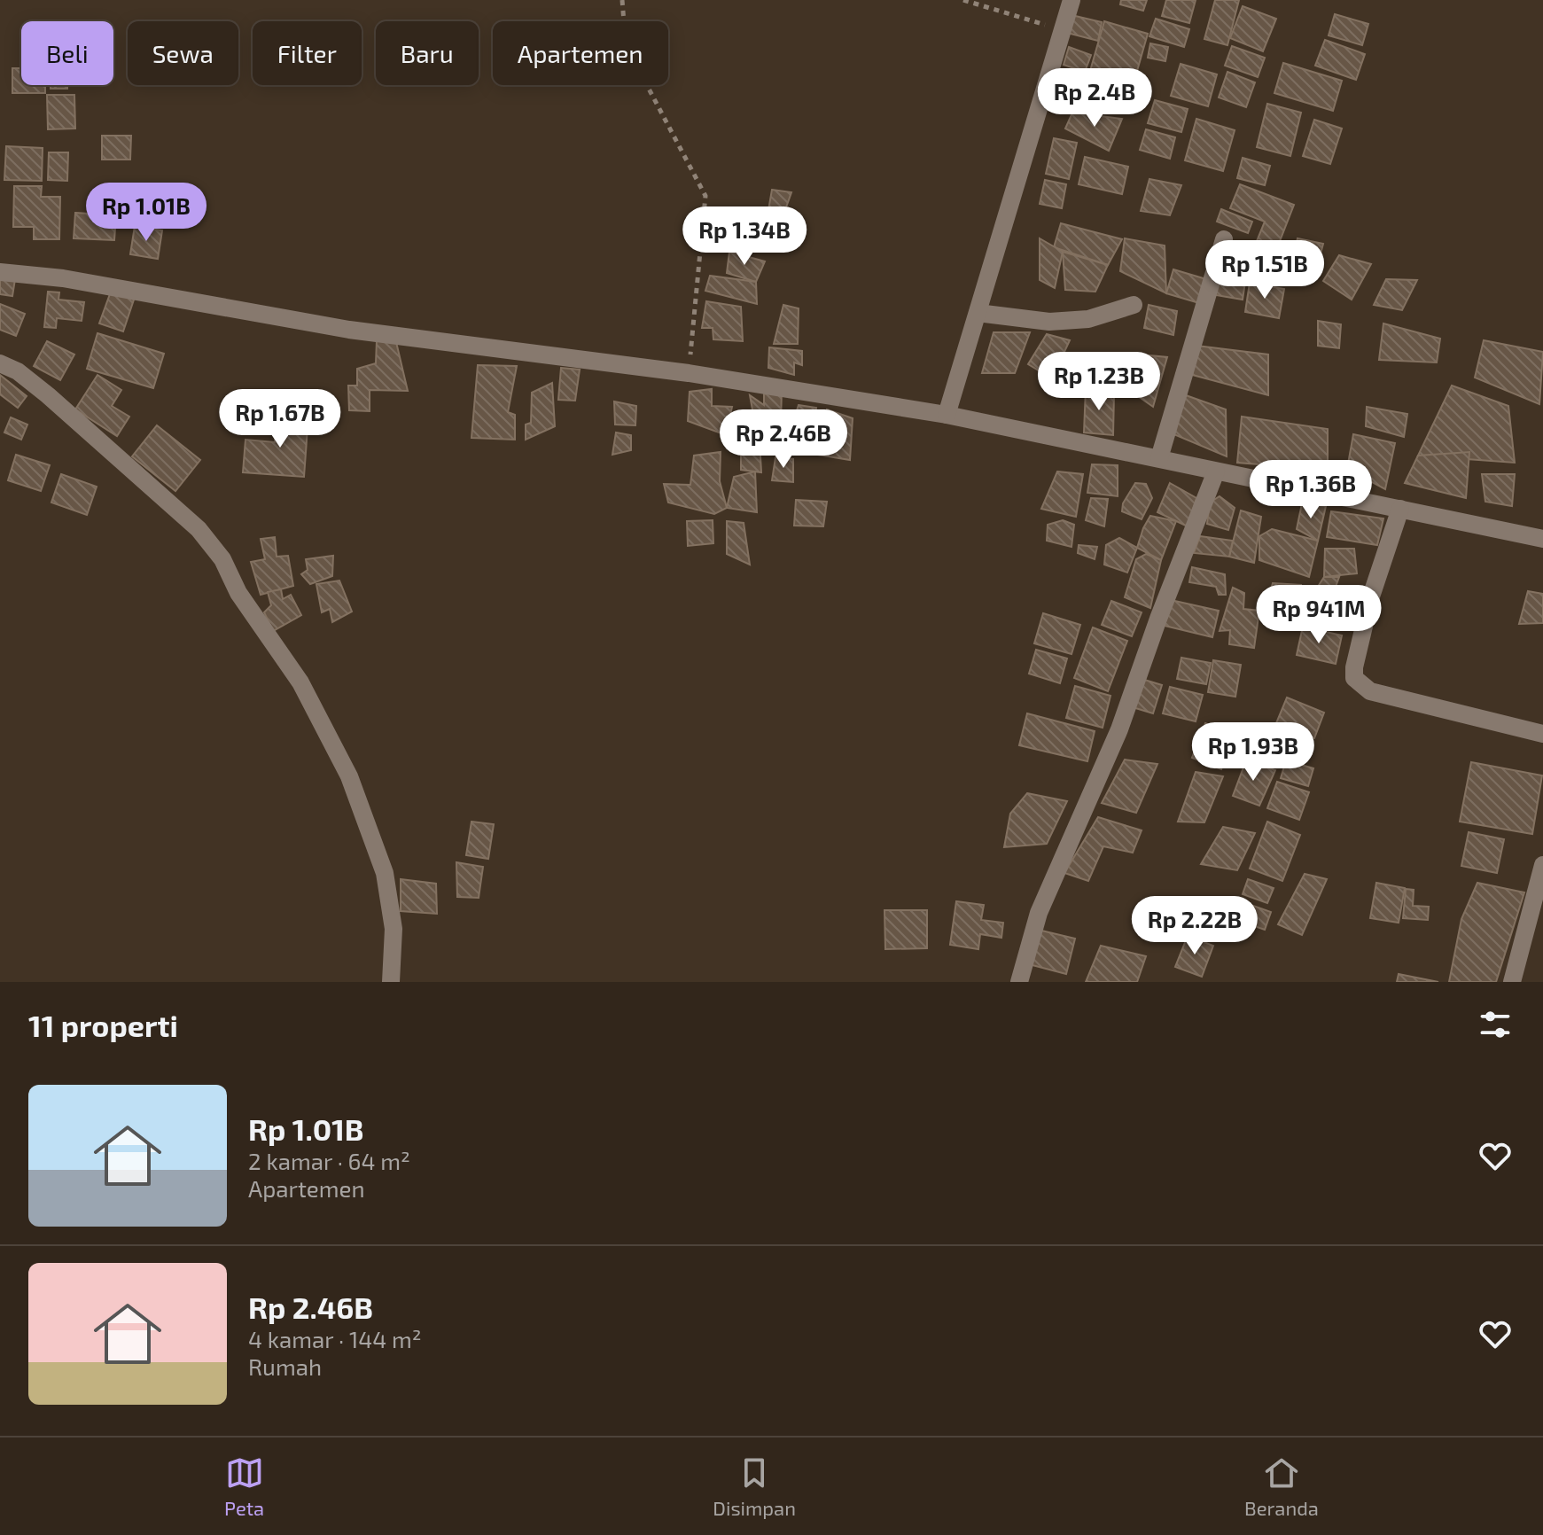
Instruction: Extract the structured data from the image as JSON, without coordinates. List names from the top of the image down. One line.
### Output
{"page":{"chip":["Beli","Sewa","Filter","Baru","Apartemen"],"price":["Rp 2.4B","Rp 1.01B","Rp 1.34B","Rp 1.51B","Rp 1.23B","Rp 1.67B","Rp 2.46B","Rp 1.36B","Rp 941M","Rp 1.93B","Rp 2.22B"],"heading":"11 properti","list":[{"name":"Rp 1.01B","note":"2 kamar · 64 m² · Apartemen"},{"name":"Rp 2.46B","note":"4 kamar · 144 m² · Rumah"}],"tabs":["Peta","Disimpan","Beranda"]}}
